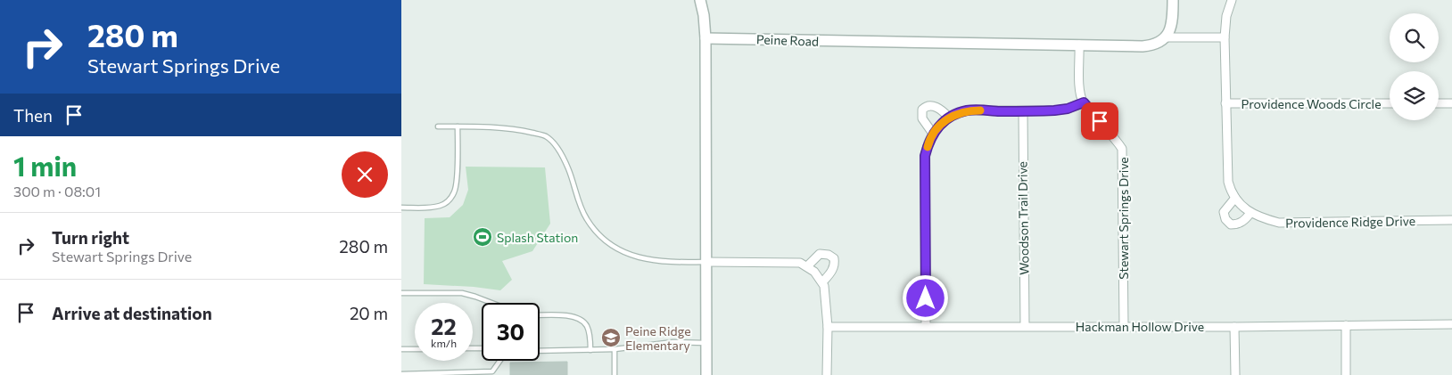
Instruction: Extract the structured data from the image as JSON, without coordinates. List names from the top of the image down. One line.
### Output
{"streets":{"street":["Peine Road","Providence Woods Circle","Woodson Trail Drive","Stewart Springs Drive","Providence Ridge Drive","Hackman Hollow Drive"]},"crossings":[["Providence Woods Circle","Providence Ridge Drive"],["Woodson Trail Drive","Hackman Hollow Drive"],["Stewart Springs Drive","Hackman Hollow Drive"]],"places":{"sports":["Splash Station"],"school or university":["Peine Ridge Elementary"]},"page":{"turn":["280 m","Stewart Springs Drive"],"then":"Then","heading":["1 min","300 m · 08:01"],"list":[{"name":"Turn right","note":"Stewart Springs Drive","value":"280 m"},{"name":"Arrive at destination","value":"20 m"}],"speed":"22 km/h","limit":"30"}}
